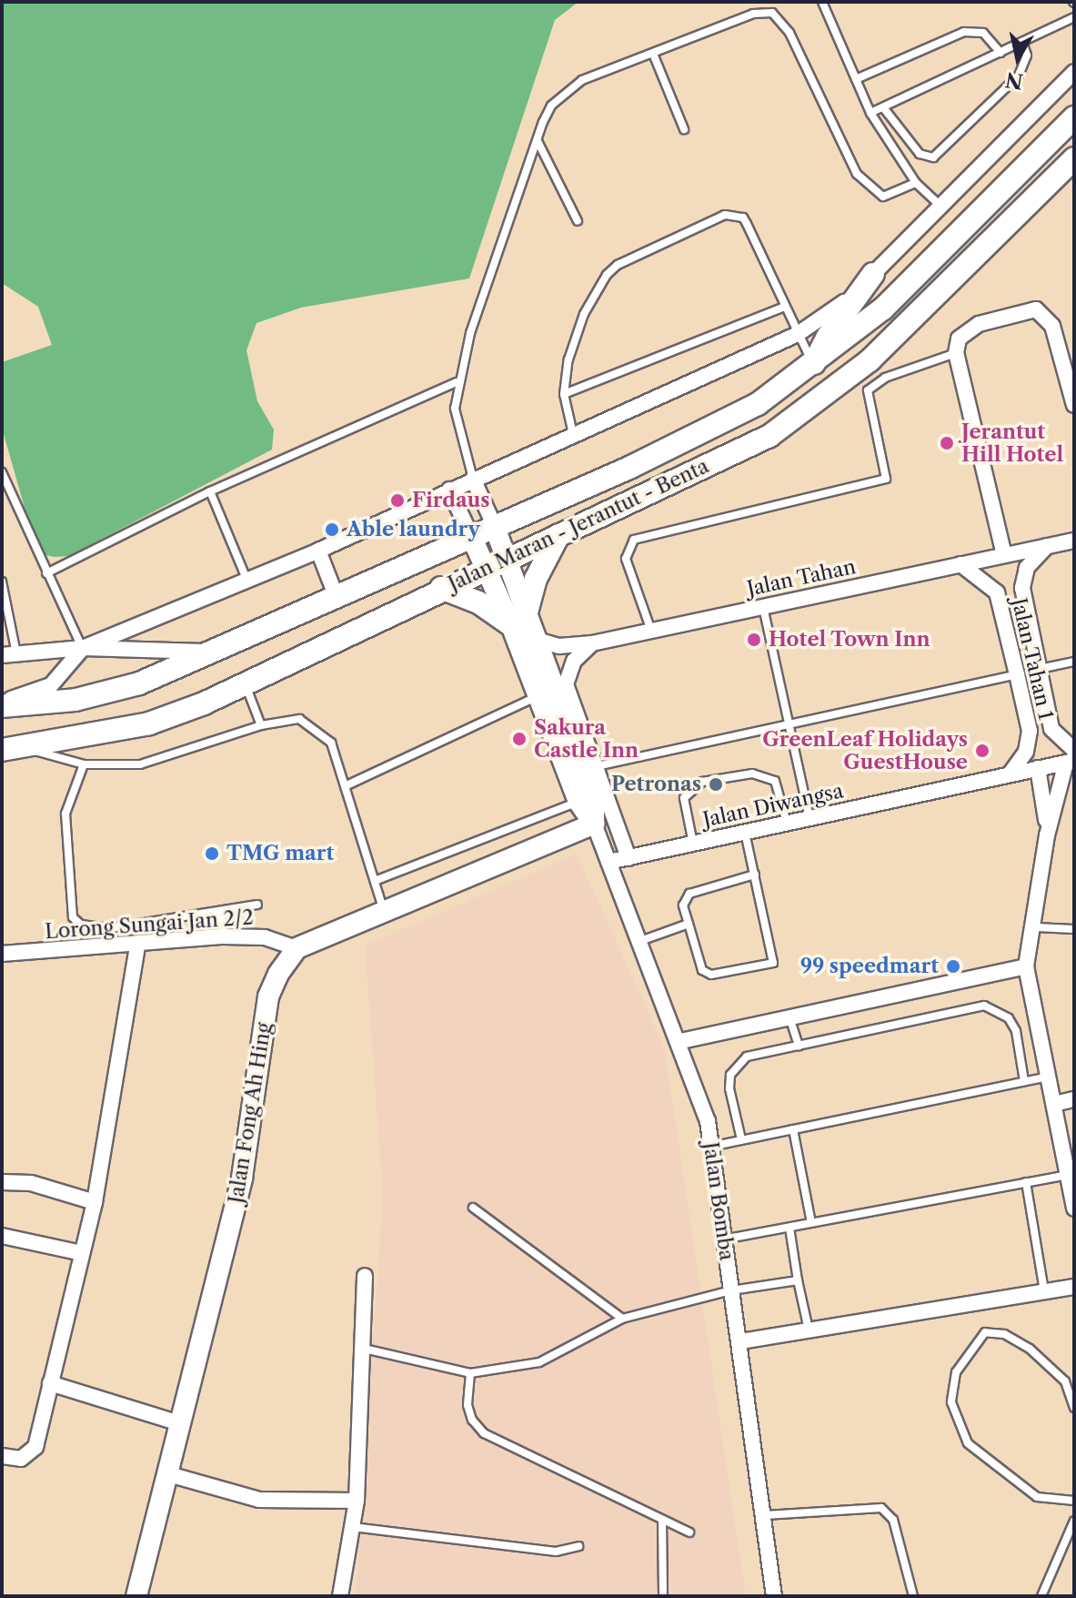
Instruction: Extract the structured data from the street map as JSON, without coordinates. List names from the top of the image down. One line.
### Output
{"streets":{"main road":["Jalan Maran - Jerantut - Benta","Jalan Fong Ah Hing","Jalan Bomba"],"street":["Jalan Tahan","Jalan Tahan 1","Jalan Diwangsa","Lorong Sungai Jan 2/2"]},"crossings":[["Jalan Maran - Jerantut - Benta","Jalan Bomba"],["Jalan Tahan","Jalan Tahan 1"],["Jalan Tahan","Jalan Bomba"],["Jalan Tahan 1","Jalan Diwangsa"],["Jalan Diwangsa","Jalan Bomba"],["Lorong Sungai Jan 2/2","Jalan Fong Ah Hing"]],"places":["Jerantut Hill Hotel","Firdaus","Able laundry","Hotel Town Inn","Sakura Castle Inn","GreenLeaf Holidays GuestHouse","Petronas","TMG mart","99 speedmart"],"north":"bottom"}
